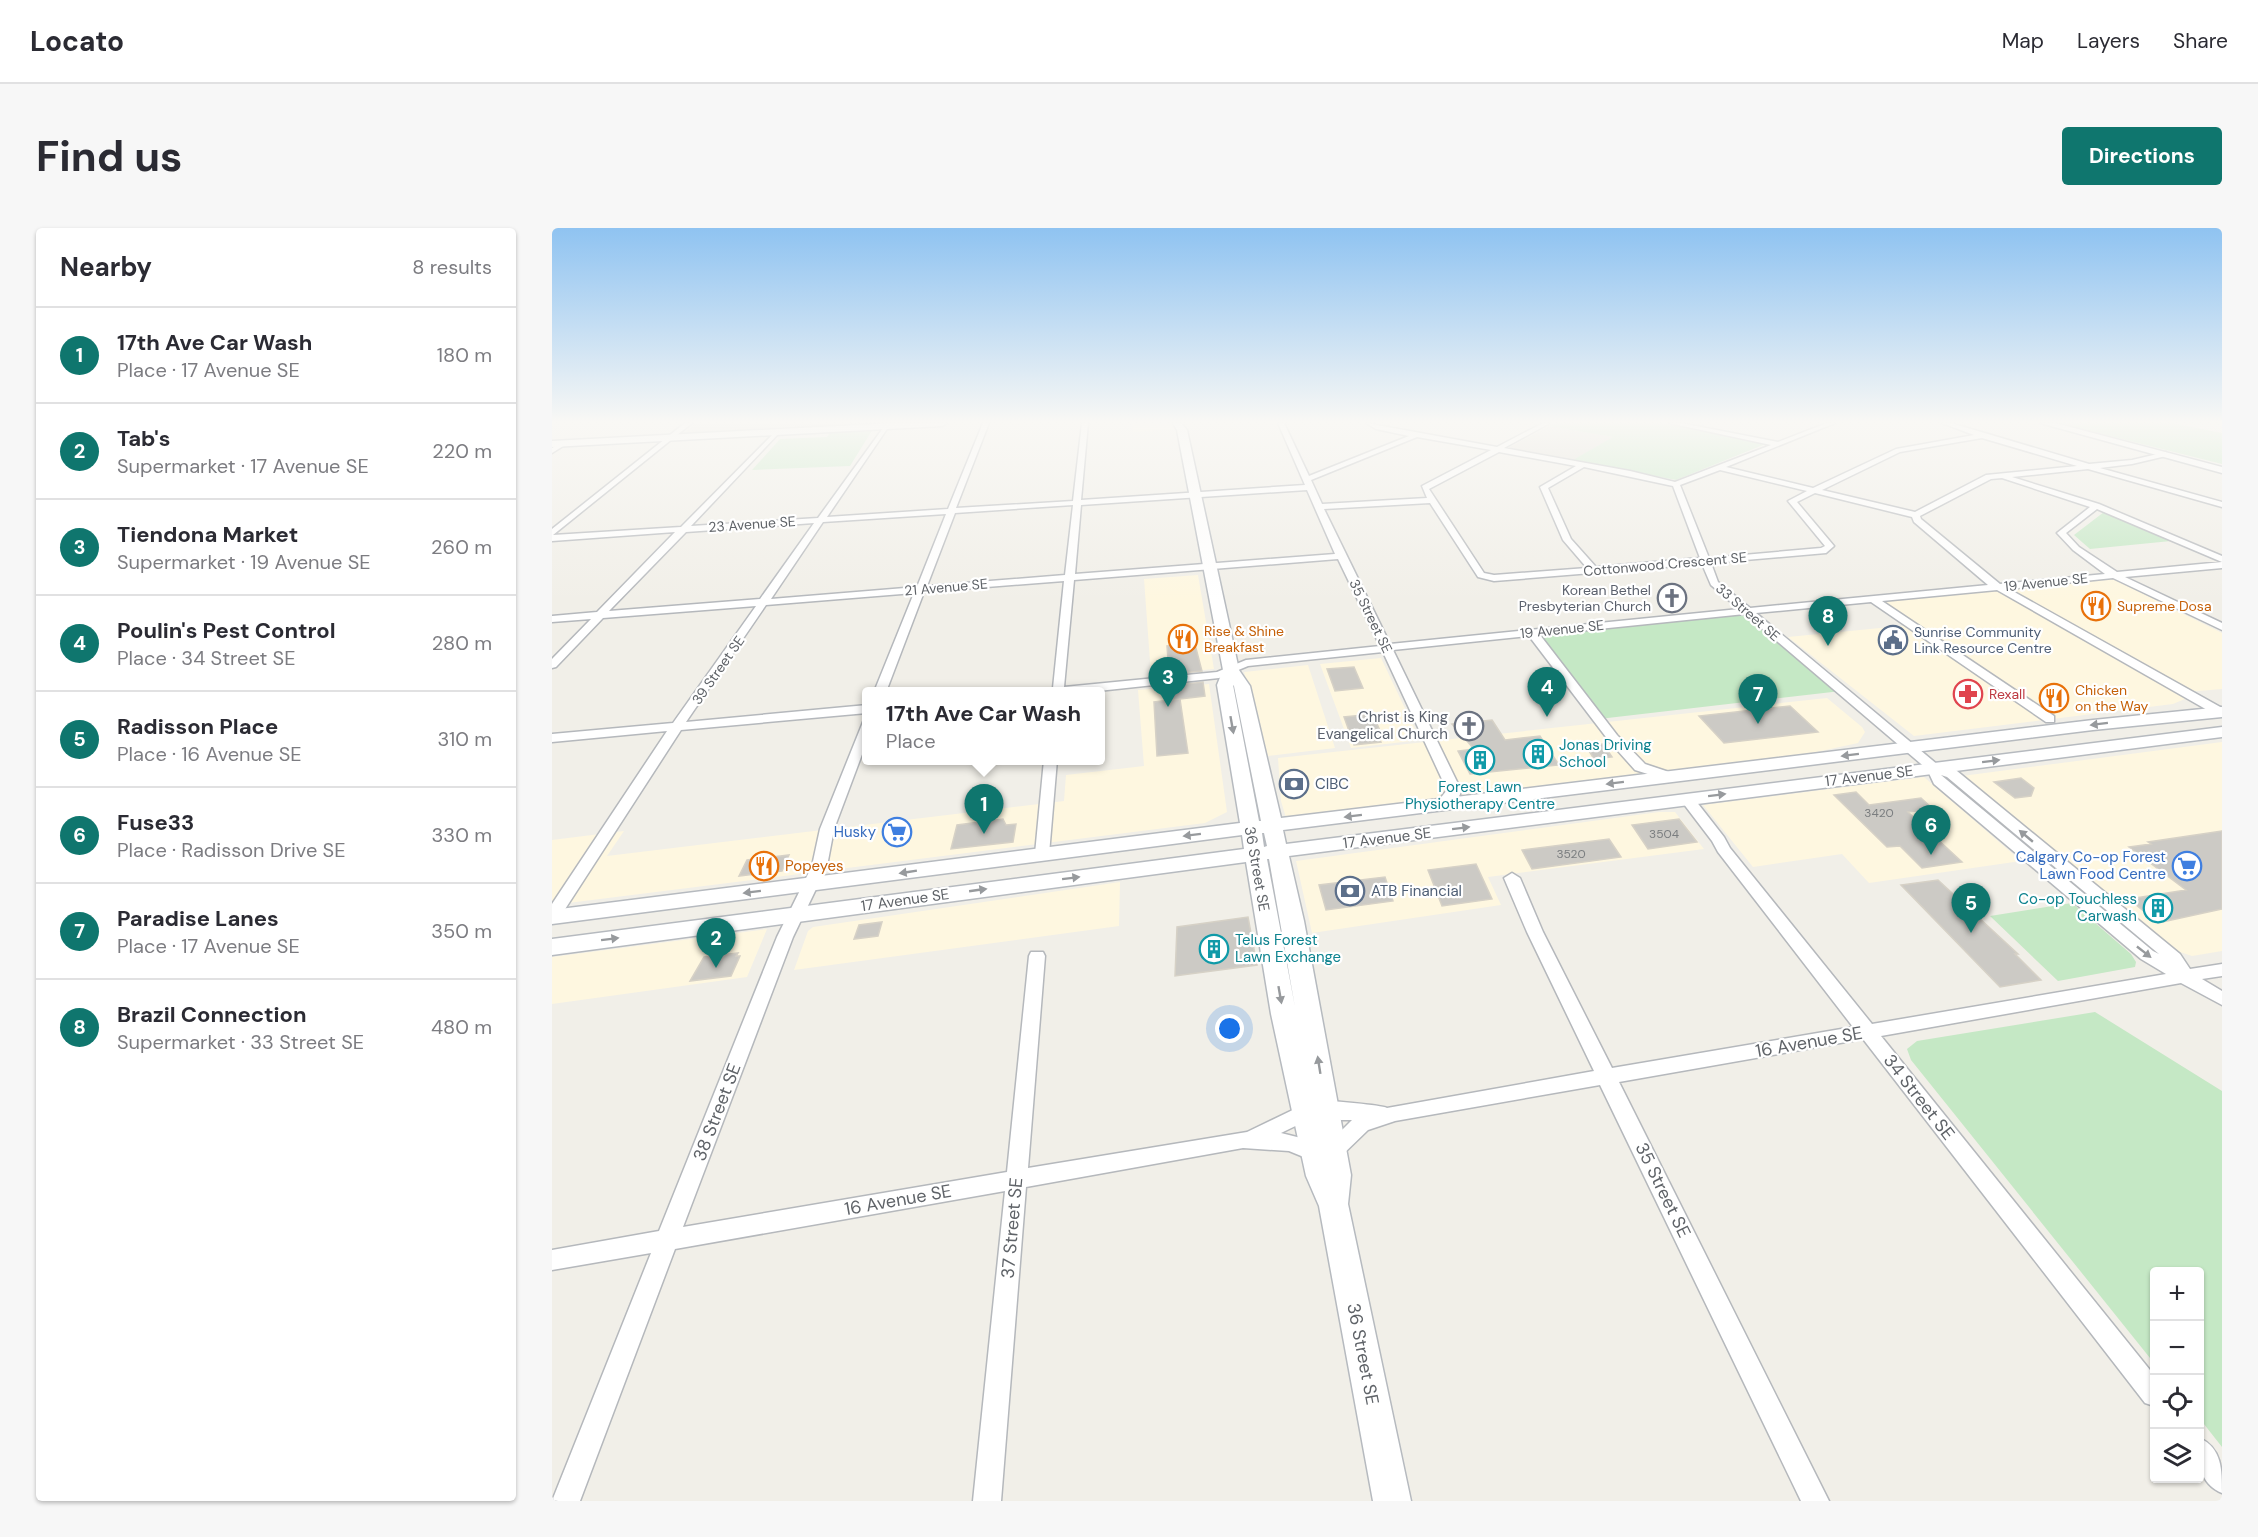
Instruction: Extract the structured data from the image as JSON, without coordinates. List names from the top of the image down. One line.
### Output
{"streets":{"main road":["17 Avenue SE","36 Street SE"],"street":["23 Avenue SE","Cottonwood Crescent SE","19 Avenue SE","21 Avenue SE","33 Street SE","35 Street SE","39 Street SE","16 Avenue SE","34 Street SE","38 Street SE","37 Street SE"]},"crossings":[["23 Avenue SE","35 Street SE"],["23 Avenue SE","39 Street SE"],["23 Avenue SE","36 Street SE"],["Cottonwood Crescent SE","33 Street SE"],["19 Avenue SE","33 Street SE"],["19 Avenue SE","35 Street SE"],["19 Avenue SE","36 Street SE"],["21 Avenue SE","35 Street SE"],["21 Avenue SE","39 Street SE"],["21 Avenue SE","36 Street SE"],["33 Street SE","17 Avenue SE"],["33 Street SE","16 Avenue SE"],["35 Street SE","17 Avenue SE"],["35 Street SE","16 Avenue SE"],["39 Street SE","17 Avenue SE"],["17 Avenue SE","36 Street SE"],["17 Avenue SE","34 Street SE"],["17 Avenue SE","38 Street SE"],["36 Street SE","16 Avenue SE"],["16 Avenue SE","34 Street SE"],["16 Avenue SE","38 Street SE"],["16 Avenue SE","37 Street SE"]],"places":{"church":["Korean Bethel Presbyterian Church","Christ is King Evangelical Church"],"restaurant":["Supreme Dosa","Rise & Shine Breakfast","Chicken on the Way","Popeyes"],"public building":["Sunrise Community Link Resource Centre"],"pharmacy":["Rexall"],"building":["Jonas Driving School","Forest Lawn Physiotherapy Centre","Co-op Touchless Carwash","Telus Forest Lawn Exchange"],"bank":["CIBC","ATB Financial"],"supermarket":["Husky","Calgary Co-op Forest Lawn Food Centre"]},"house_numbers":["3420","3504","3520"],"page":{"header":"Locato","nav":["Map","Layers","Share"],"buttons":"Directions","title":"Find us","heading":["Nearby","8 results"],"list":[{"mark":"1","name":"17th Ave Car Wash","note":"Place · 17 Avenue SE","value":"180 m"},{"mark":"2","name":"Tab's","note":"Supermarket · 17 Avenue SE","value":"220 m"},{"mark":"3","name":"Tiendona Market","note":"Supermarket · 19 Avenue SE","value":"260 m"},{"mark":"4","name":"Poulin's Pest Control","note":"Place · 34 Street SE","value":"280 m"},{"mark":"5","name":"Radisson Place","note":"Place · 16 Avenue SE","value":"310 m"},{"mark":"6","name":"Fuse33","note":"Place · Radisson Drive SE","value":"330 m"},{"mark":"7","name":"Paradise Lanes","note":"Place · 17 Avenue SE","value":"350 m"},{"mark":"8","name":"Brazil Connection","note":"Supermarket · 33 Street SE","value":"480 m"}],"pins":["8","3","4","7","1","6","5","2"],"popup":["17th Ave Car Wash","Place"],"map_buttons":["+","−"]}}
